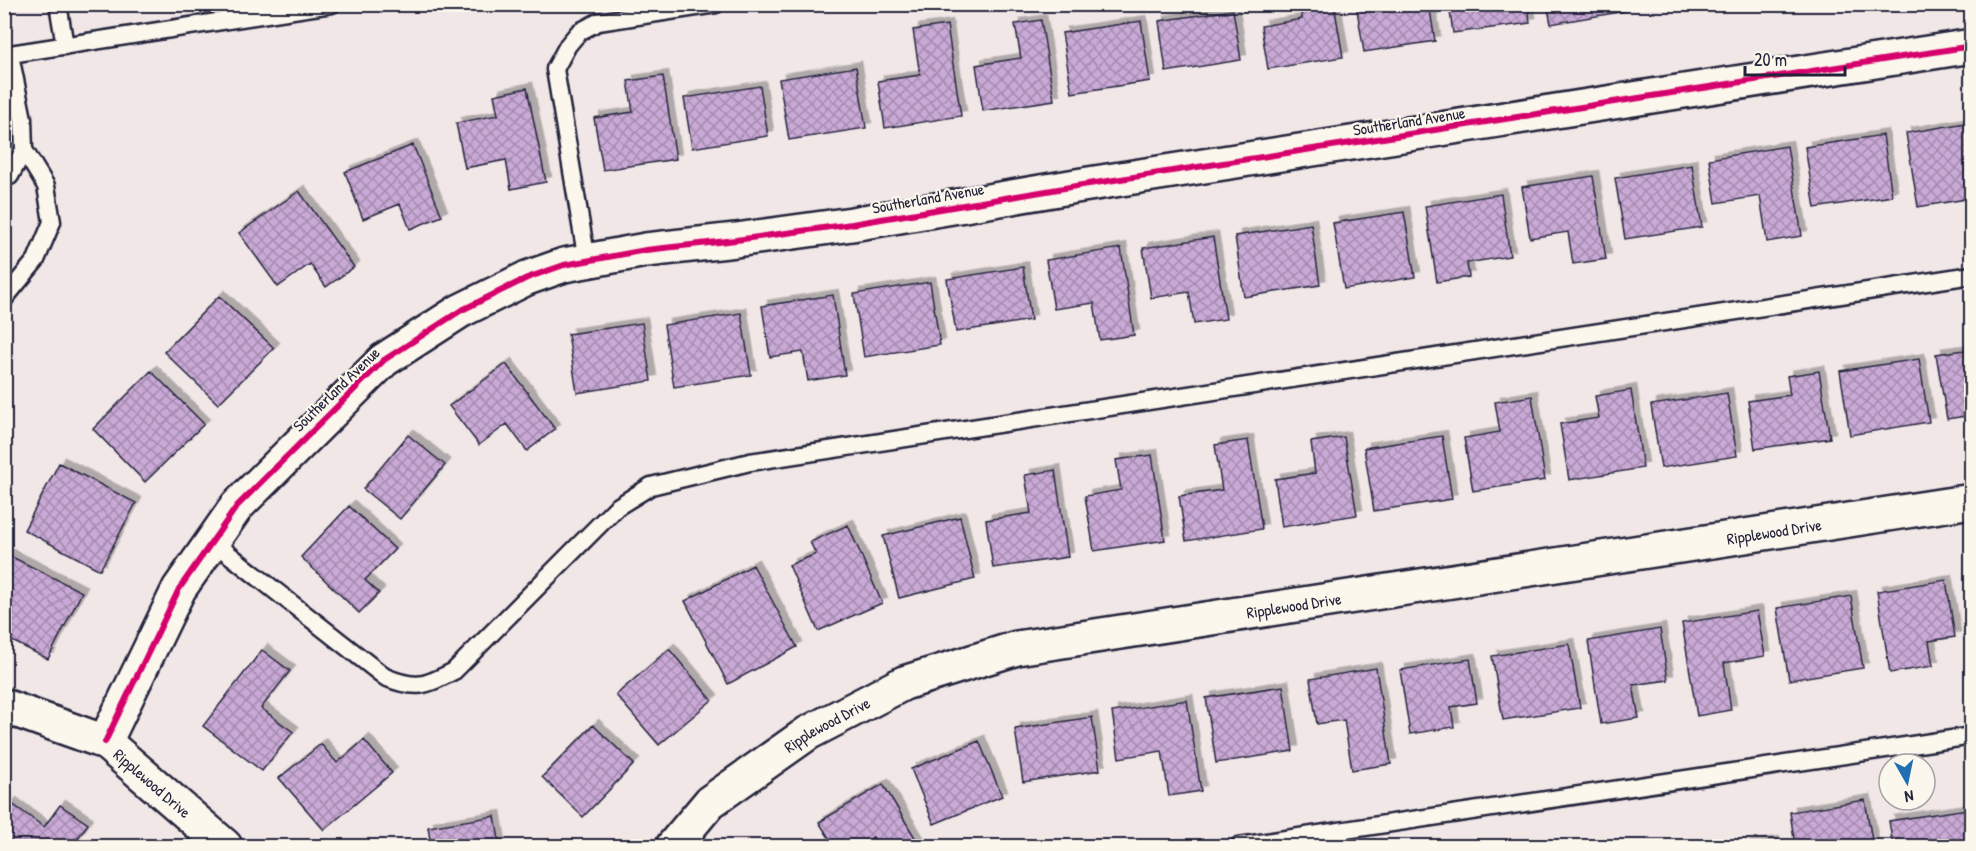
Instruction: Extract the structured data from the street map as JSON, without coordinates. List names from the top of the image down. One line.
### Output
{"streets":{"street":["Southerland Avenue","Ripplewood Drive"]},"crossings":[["Southerland Avenue","Ripplewood Drive"]],"scale_bar":"20 m","north":"bottom"}
